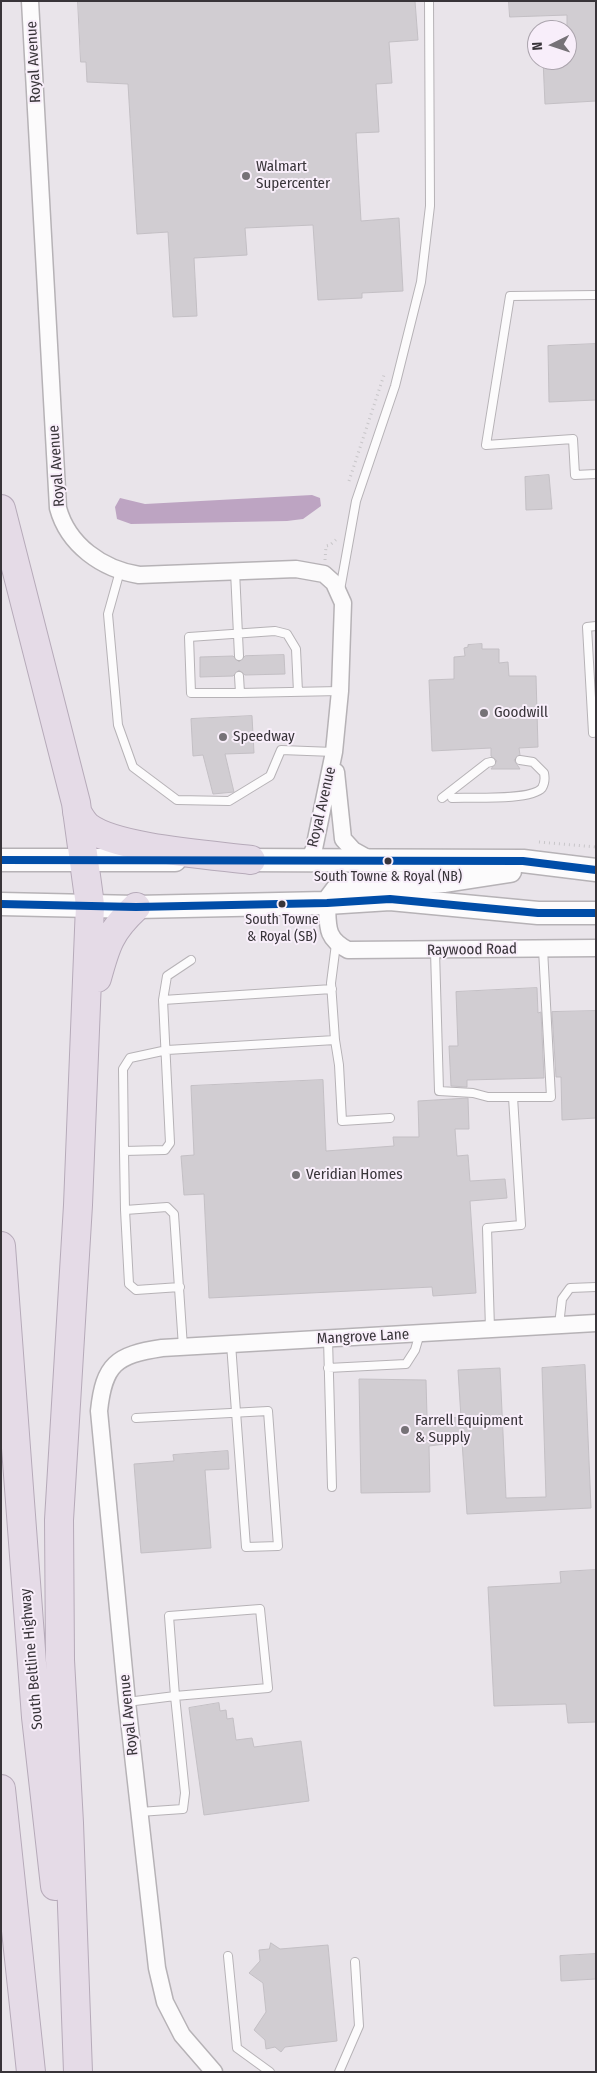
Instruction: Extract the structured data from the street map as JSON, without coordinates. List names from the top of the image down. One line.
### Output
{"streets":{"highway":["South Beltline Highway"],"street":["Royal Avenue","Raywood Road","Mangrove Lane"]},"crossings":[["Royal Avenue","Mangrove Lane"]],"places":["Walmart Supercenter","Goodwill","Speedway","South Towne & Royal (NB)","South Towne & Royal (SB)","Veridian Homes","Farrell Equipment & Supply"],"north":"left"}
